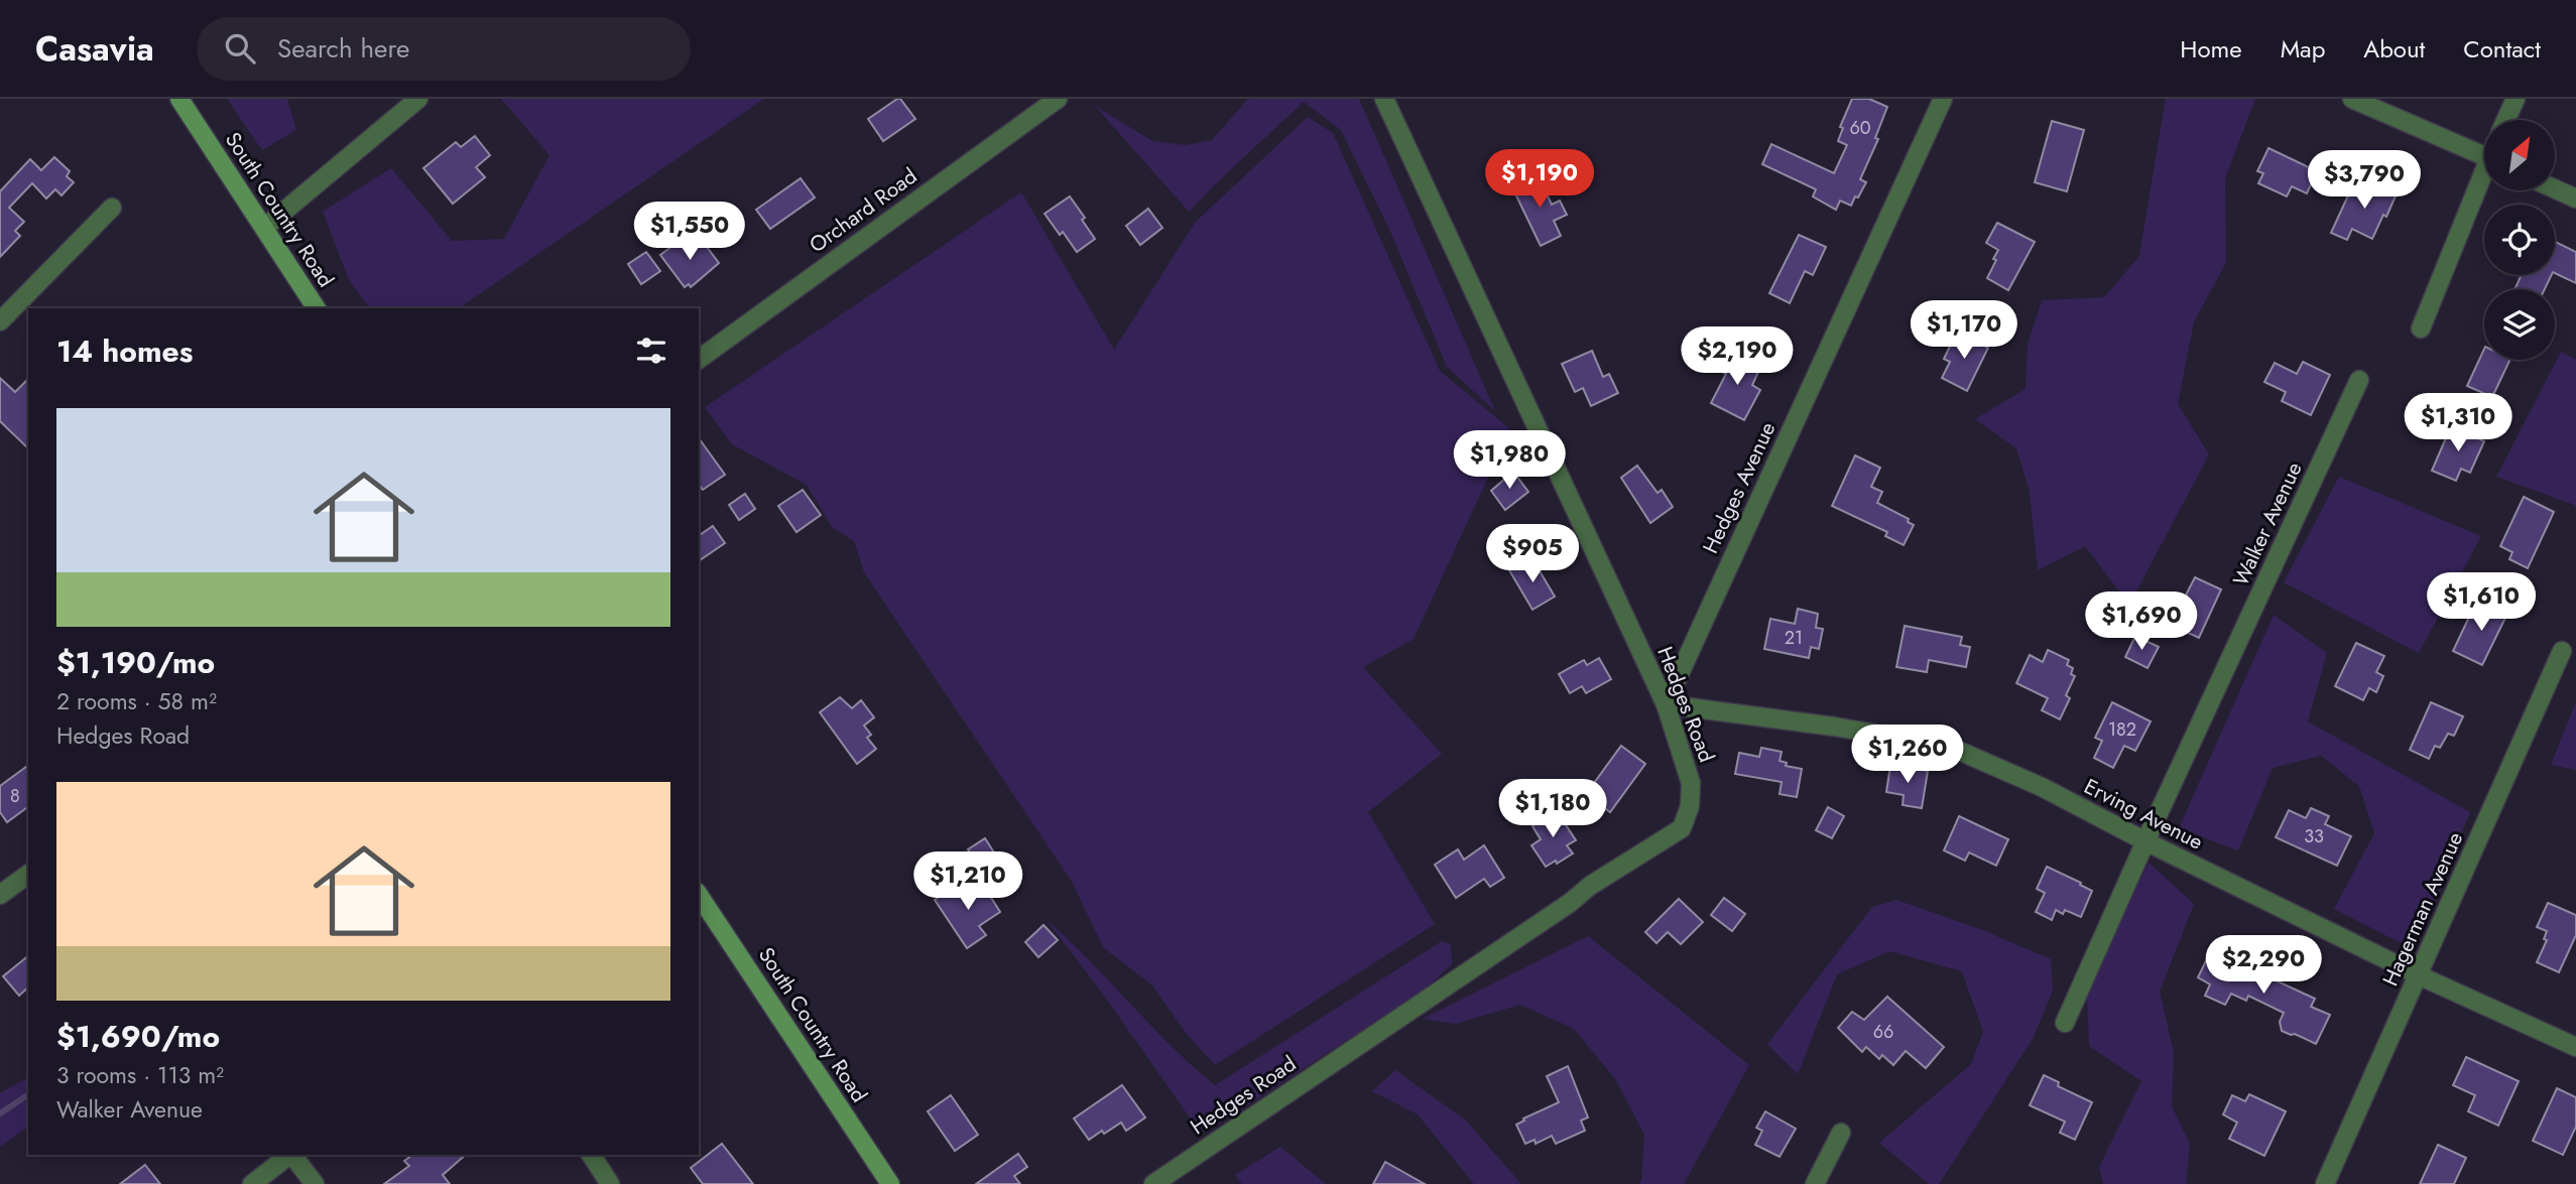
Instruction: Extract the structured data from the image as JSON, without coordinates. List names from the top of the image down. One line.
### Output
{"streets":{"main road":["South Country Road"],"street":["Orchard Road","Hedges Avenue","Walker Avenue","Hedges Road","Erving Avenue","Hagerman Avenue"]},"crossings":[["Hedges Avenue","Hedges Road"],["Hedges Avenue","Erving Avenue"],["Walker Avenue","Erving Avenue"],["Hedges Road","Erving Avenue"],["Erving Avenue","Hagerman Avenue"]],"house_numbers":["60","21","182","8","33","66"],"north":"top right","page":{"header":"Casavia","search":"Search here","nav":["Home","Map","About","Contact"],"price":["$1,190","$3,790","$1,550","$1,170","$2,190","$1,310","$1,980","$905","$1,610","$1,690","$1,260","$1,180","$1,210","$2,290"],"heading":"14 homes","list":[{"name":"$1,190/mo","note":"2 rooms · 58 m² · Hedges Road"},{"name":"$1,690/mo","note":"3 rooms · 113 m² · Walker Avenue"}]}}
